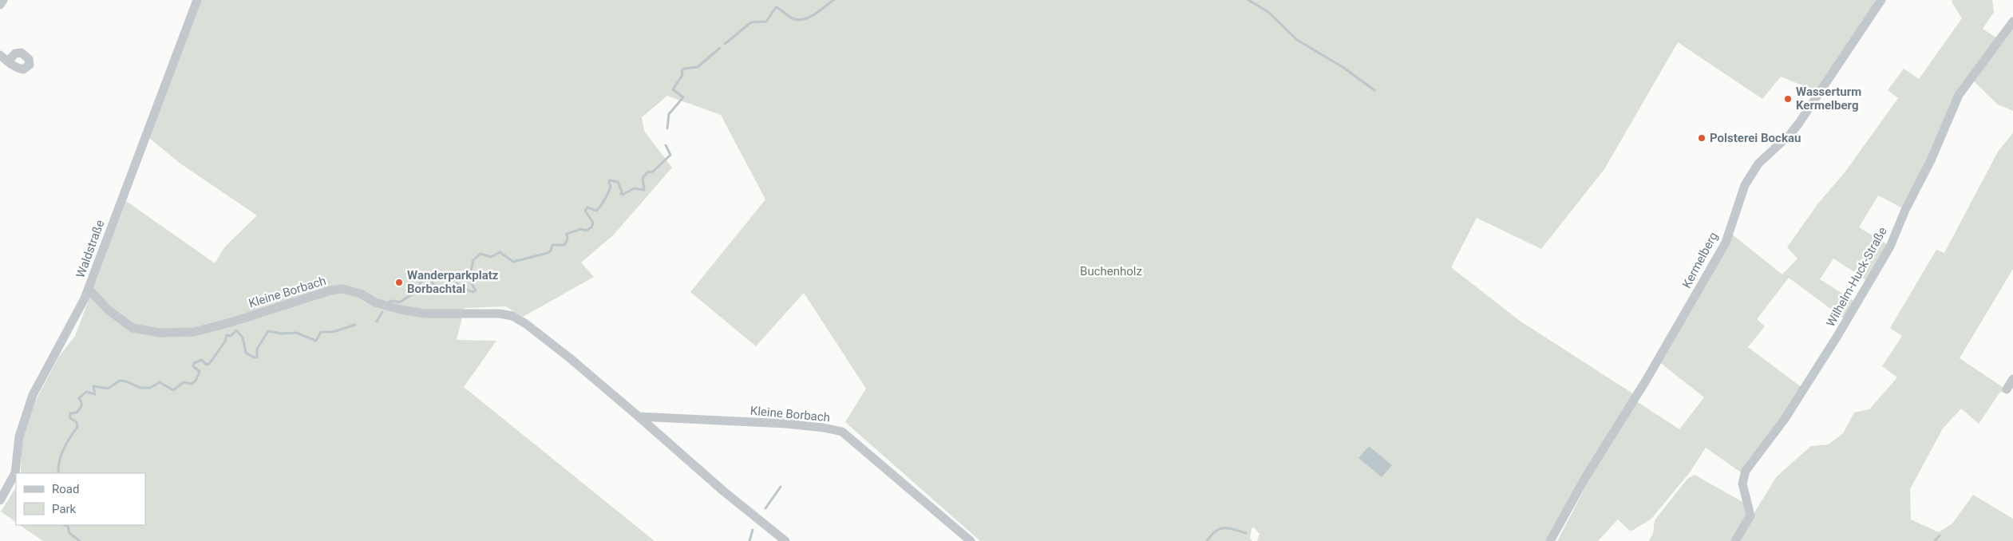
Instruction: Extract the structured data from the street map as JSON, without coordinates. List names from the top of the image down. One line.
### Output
{"streets":{"street":["Waldstraße","Kermelberg","Wilhelm-Huck-Straße","Kleine Borbach"]},"crossings":[["Waldstraße","Kleine Borbach"]],"parks":["Buchenholz"],"places":["Wasserturm Kermelberg","Polsterei Bockau","Wanderparkplatz Borbachtal"],"legend":["Road","Park"]}
